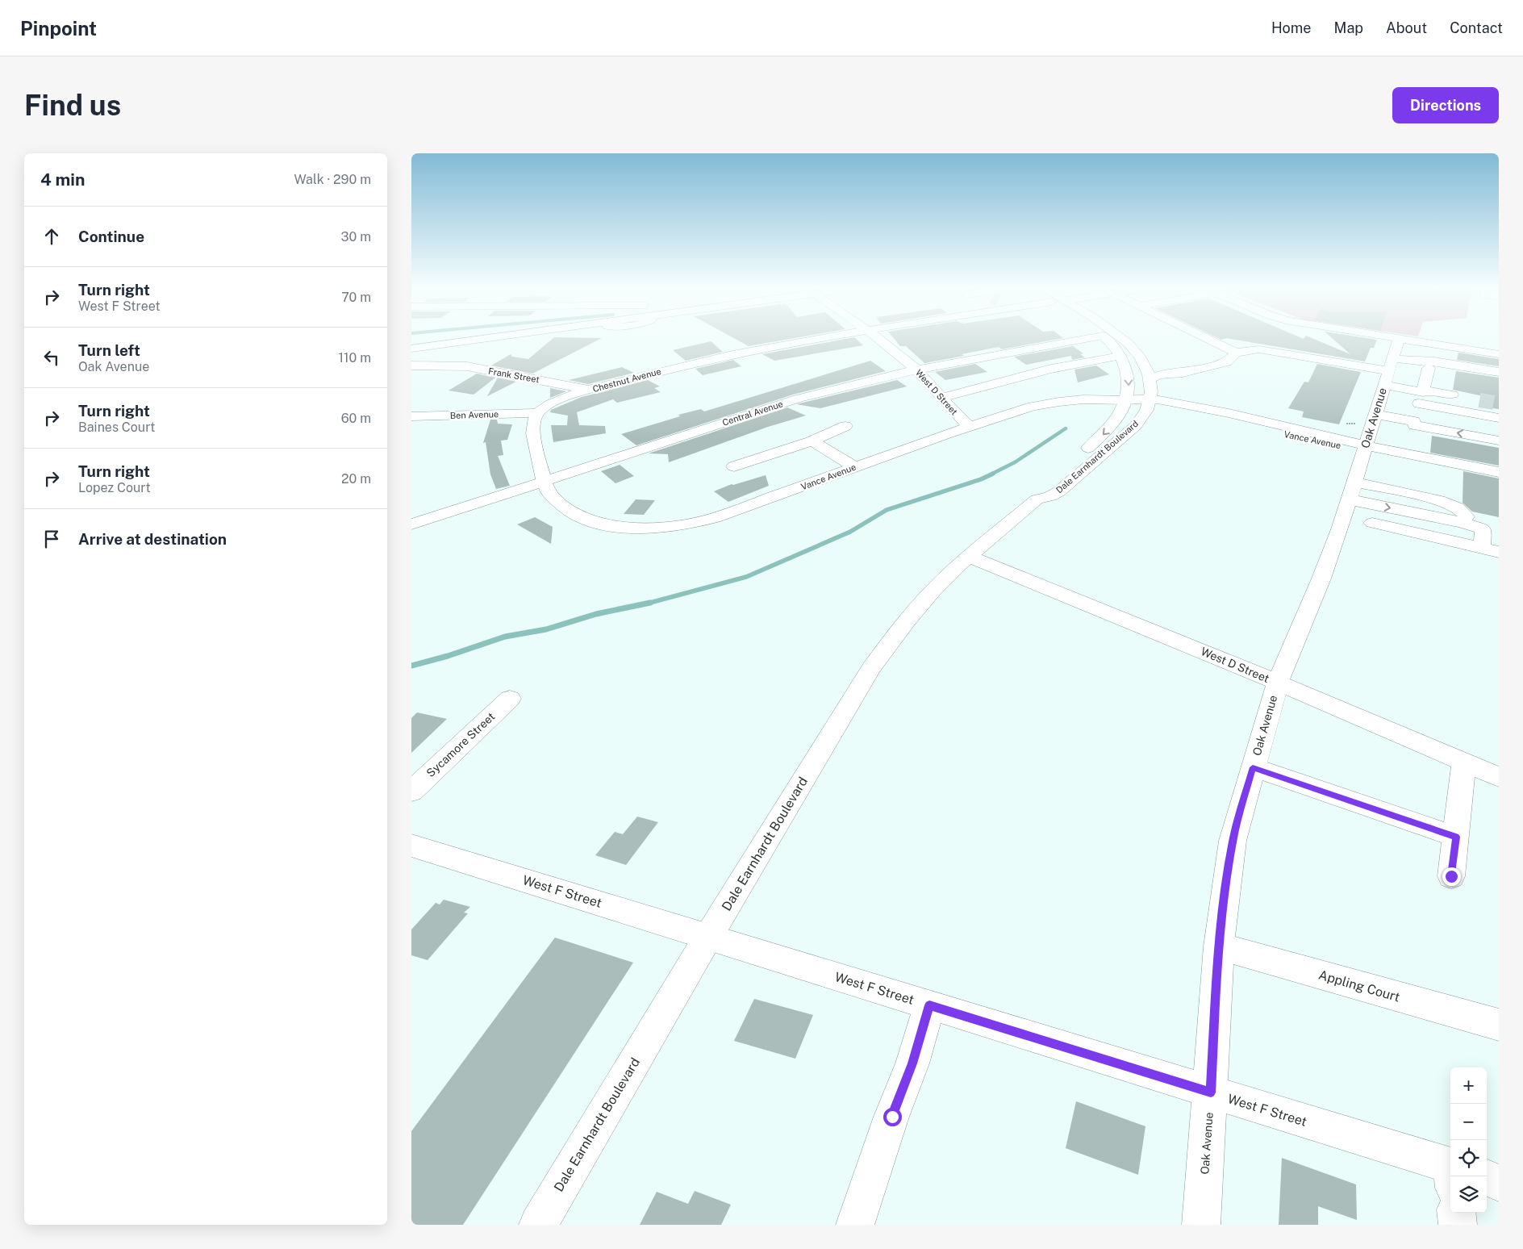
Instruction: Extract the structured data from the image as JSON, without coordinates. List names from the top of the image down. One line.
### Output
{"streets":{"street":["Frank Street","Chestnut Avenue","West D Street","Central Avenue","Ben Avenue","Oak Avenue","Vance Avenue","Dale Earnhardt Boulevard","Sycamore Street","West F Street","Appling Court"]},"crossings":[["Frank Street","Chestnut Avenue"],["Chestnut Avenue","Ben Avenue"],["West D Street","Central Avenue"],["West D Street","Oak Avenue"],["West D Street","Vance Avenue"],["West D Street","Dale Earnhardt Boulevard"],["Central Avenue","Vance Avenue"],["Oak Avenue","Vance Avenue"],["Oak Avenue","West F Street"],["Oak Avenue","Appling Court"],["Vance Avenue","Dale Earnhardt Boulevard"],["Dale Earnhardt Boulevard","West F Street"]],"page":{"header":"Pinpoint","nav":["Home","Map","About","Contact"],"buttons":"Directions","title":"Find us","heading":["4 min","Walk · 290 m"],"list":[["Continue","30 m"],["Turn right","West F Street","70 m"],["Turn left","Oak Avenue","110 m"],["Turn right","Baines Court","60 m"],["Turn right","Lopez Court","20 m"],"Arrive at destination"],"map_buttons":["+","−"]}}
